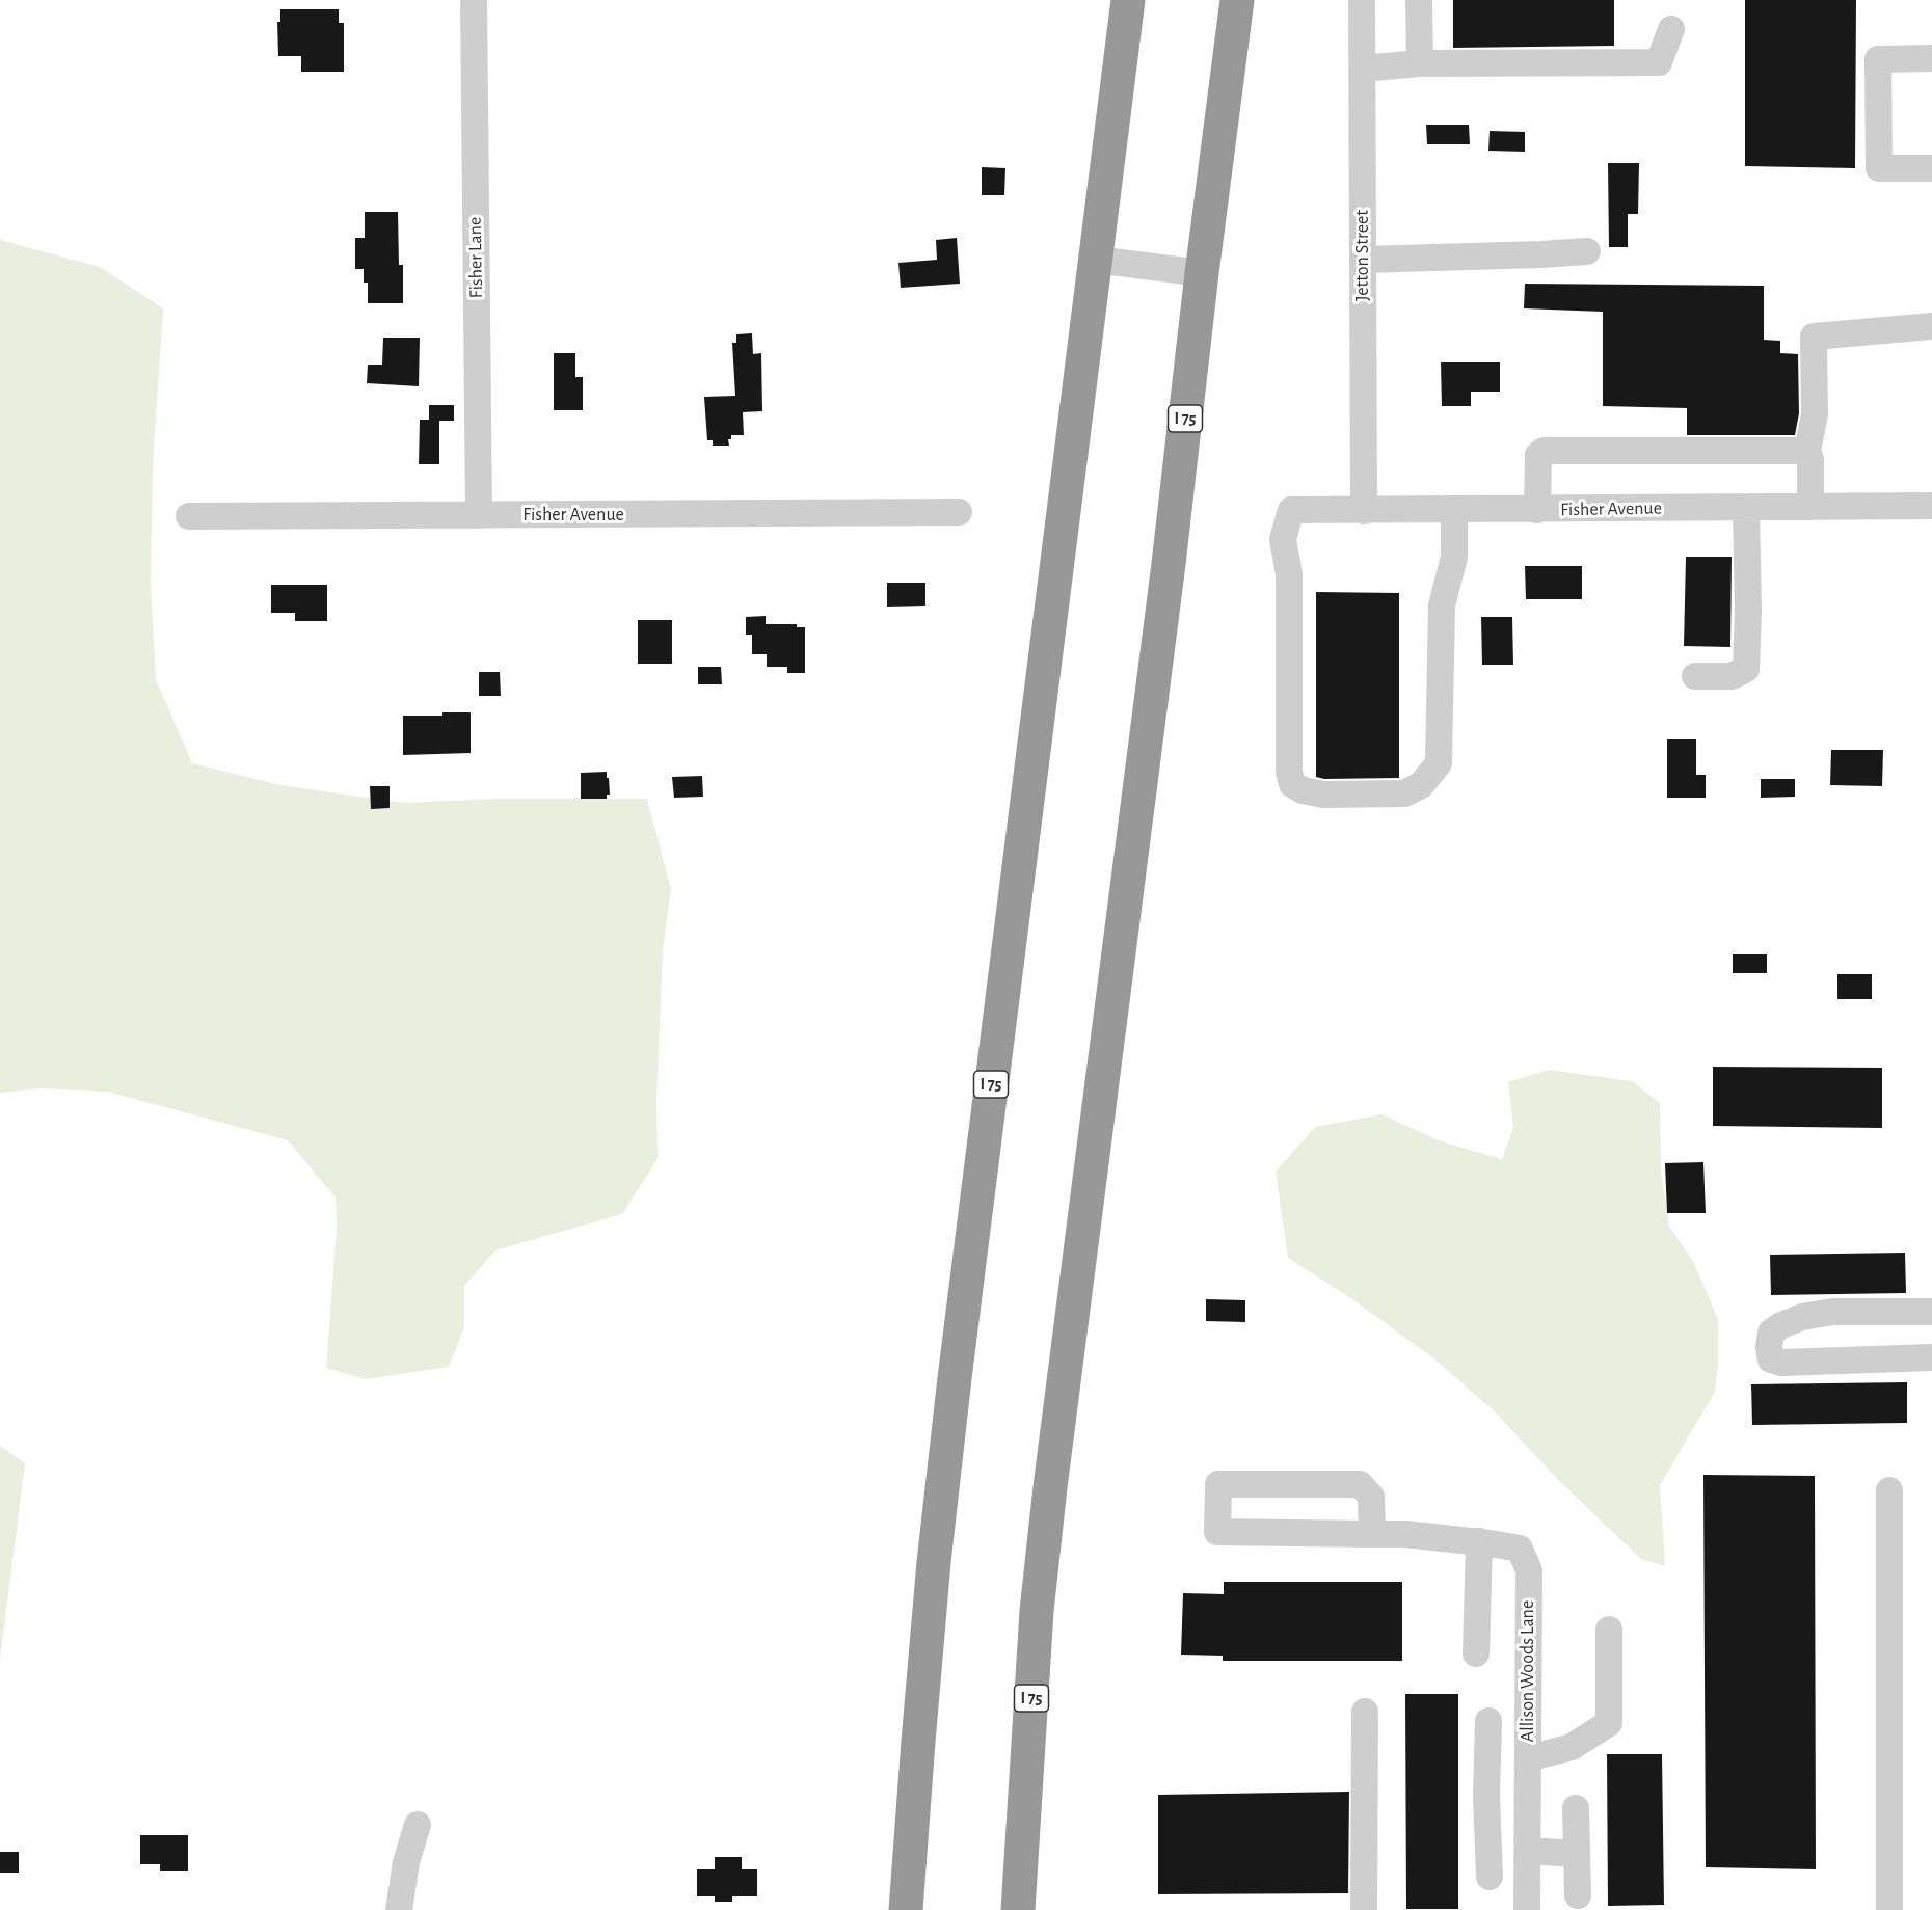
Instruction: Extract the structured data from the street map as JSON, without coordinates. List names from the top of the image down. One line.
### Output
{"streets":{"highway":["I 75"],"street":["Jetton Street","Fisher Lane","Fisher Avenue","Allison Woods Lane"]},"crossings":[["Jetton Street","Fisher Avenue"],["Fisher Lane","Fisher Avenue"]]}
